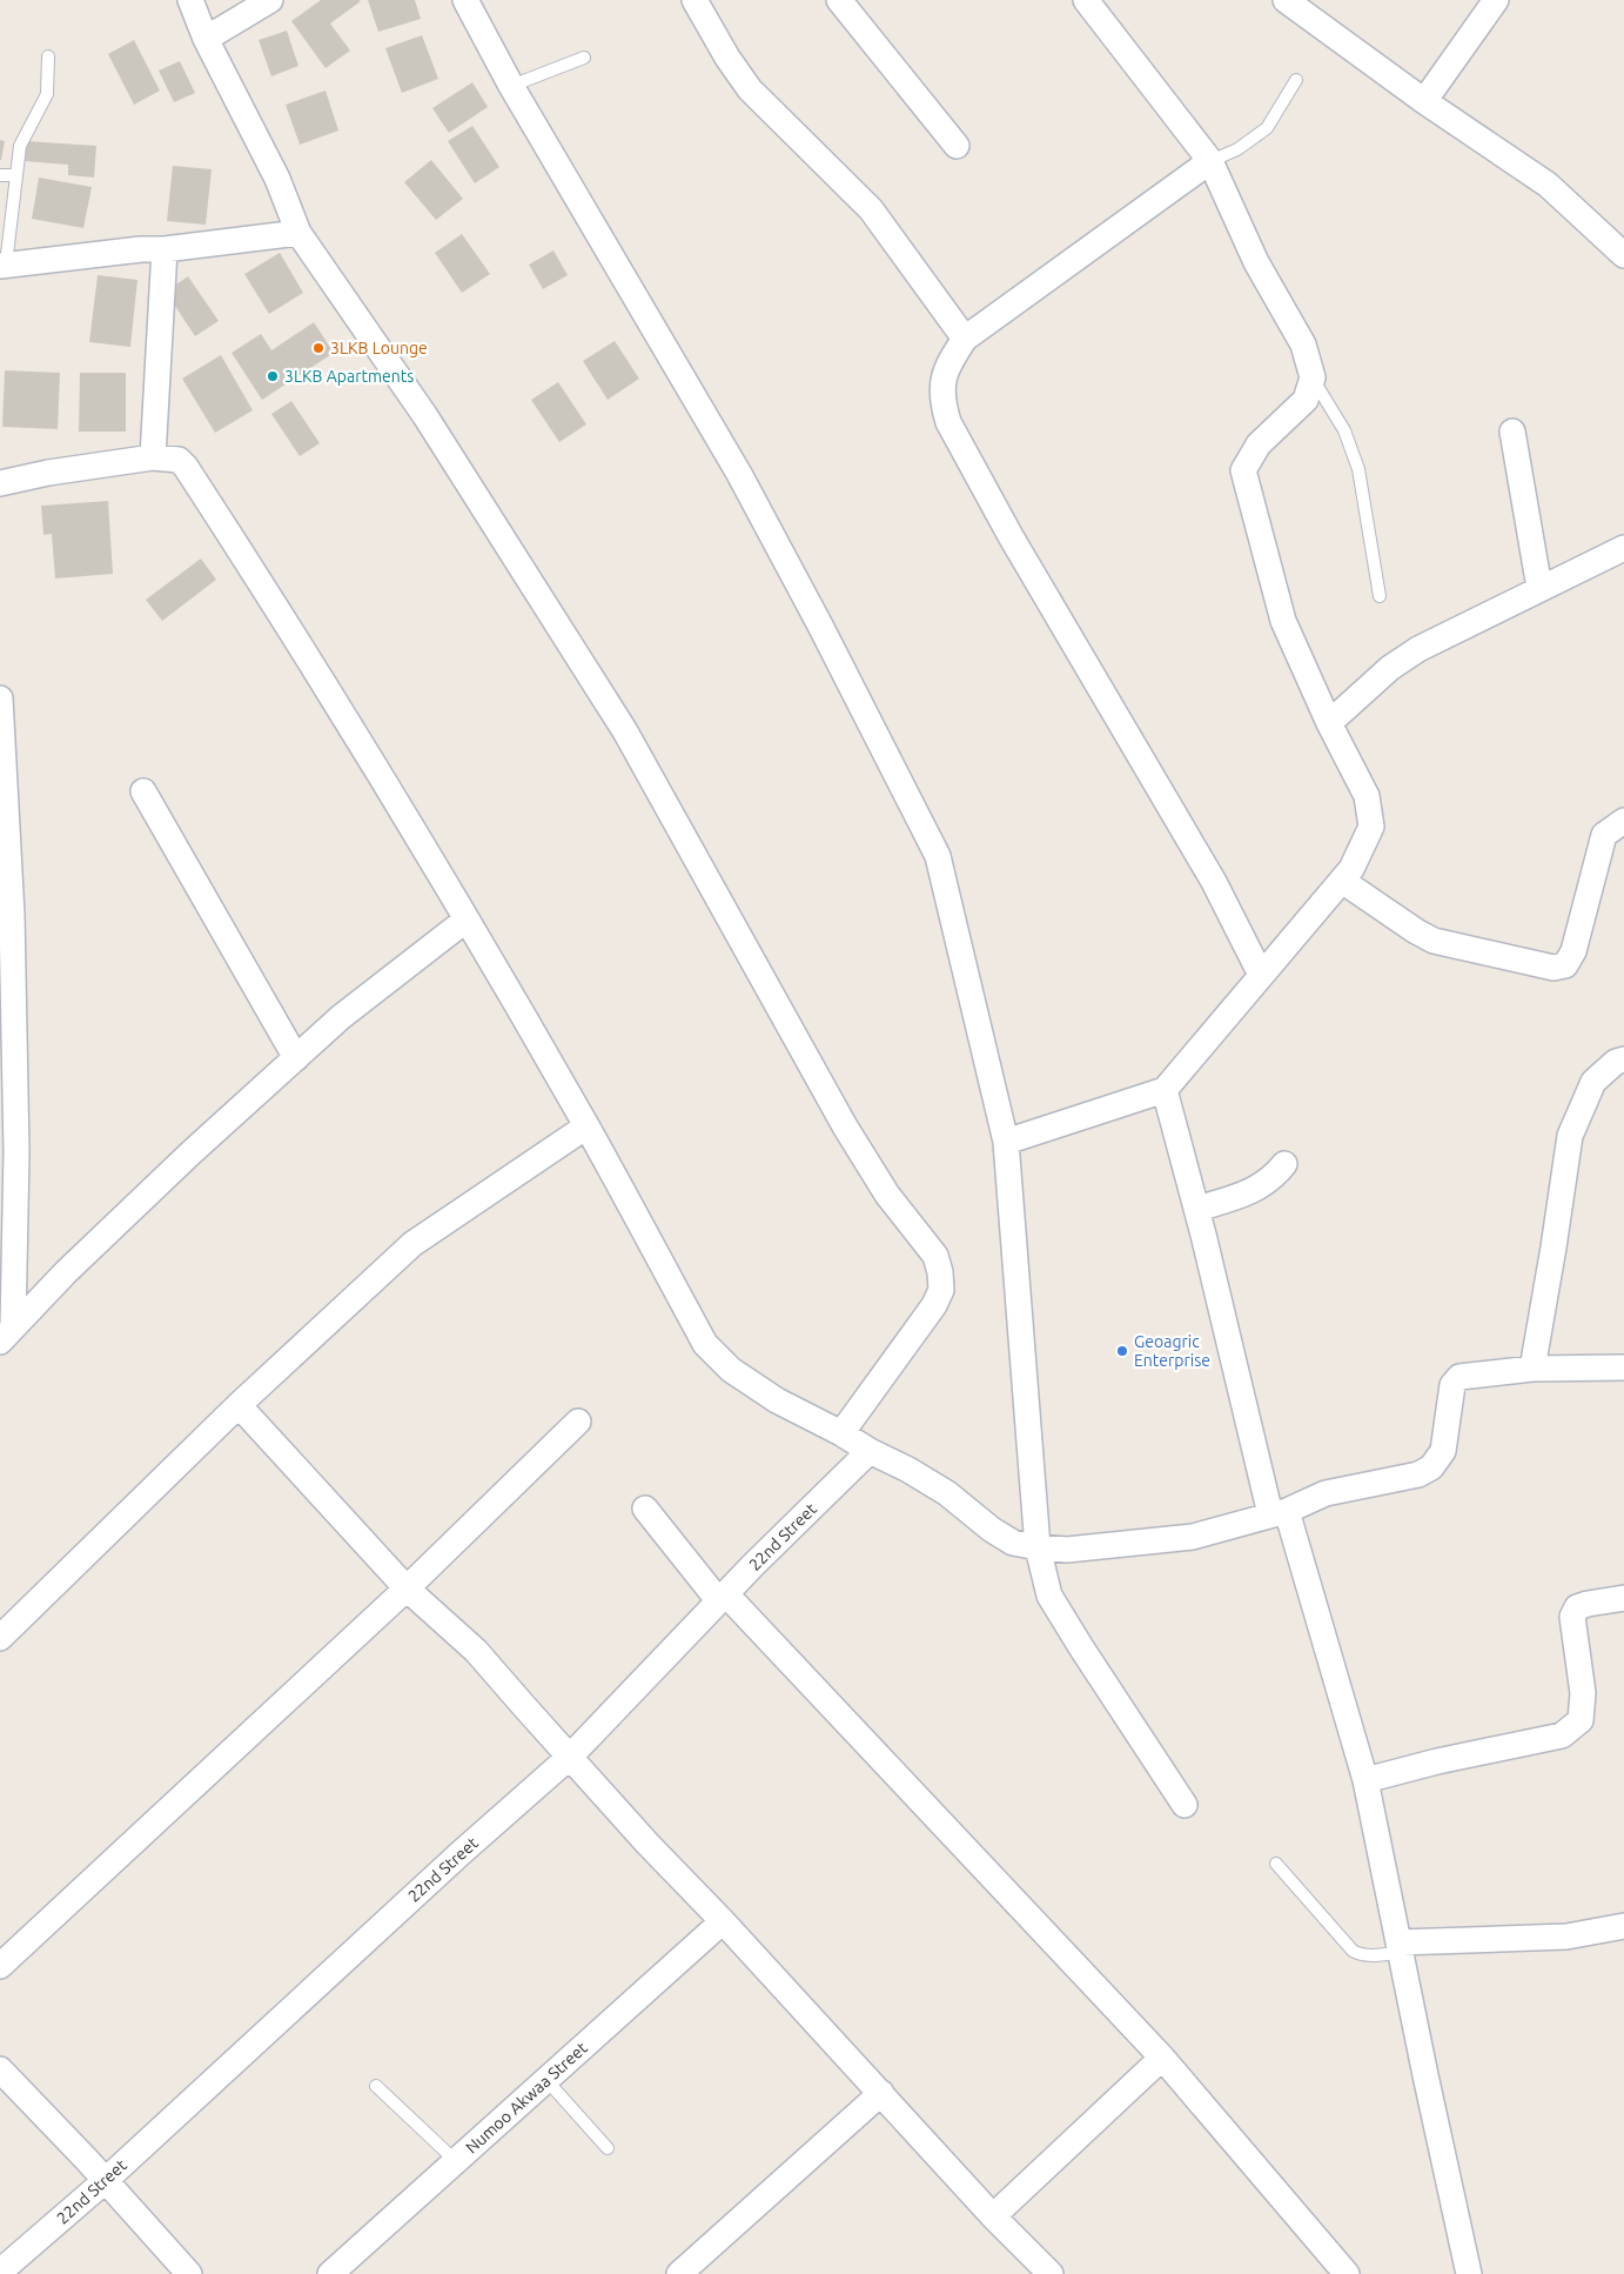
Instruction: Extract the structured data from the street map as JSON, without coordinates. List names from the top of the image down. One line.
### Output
{"streets":{"street":["22nd Street","Numoo Akwaa Street"]},"places":["3LKB Lounge","3LKB Apartments","Geoagric Enterprise"]}
